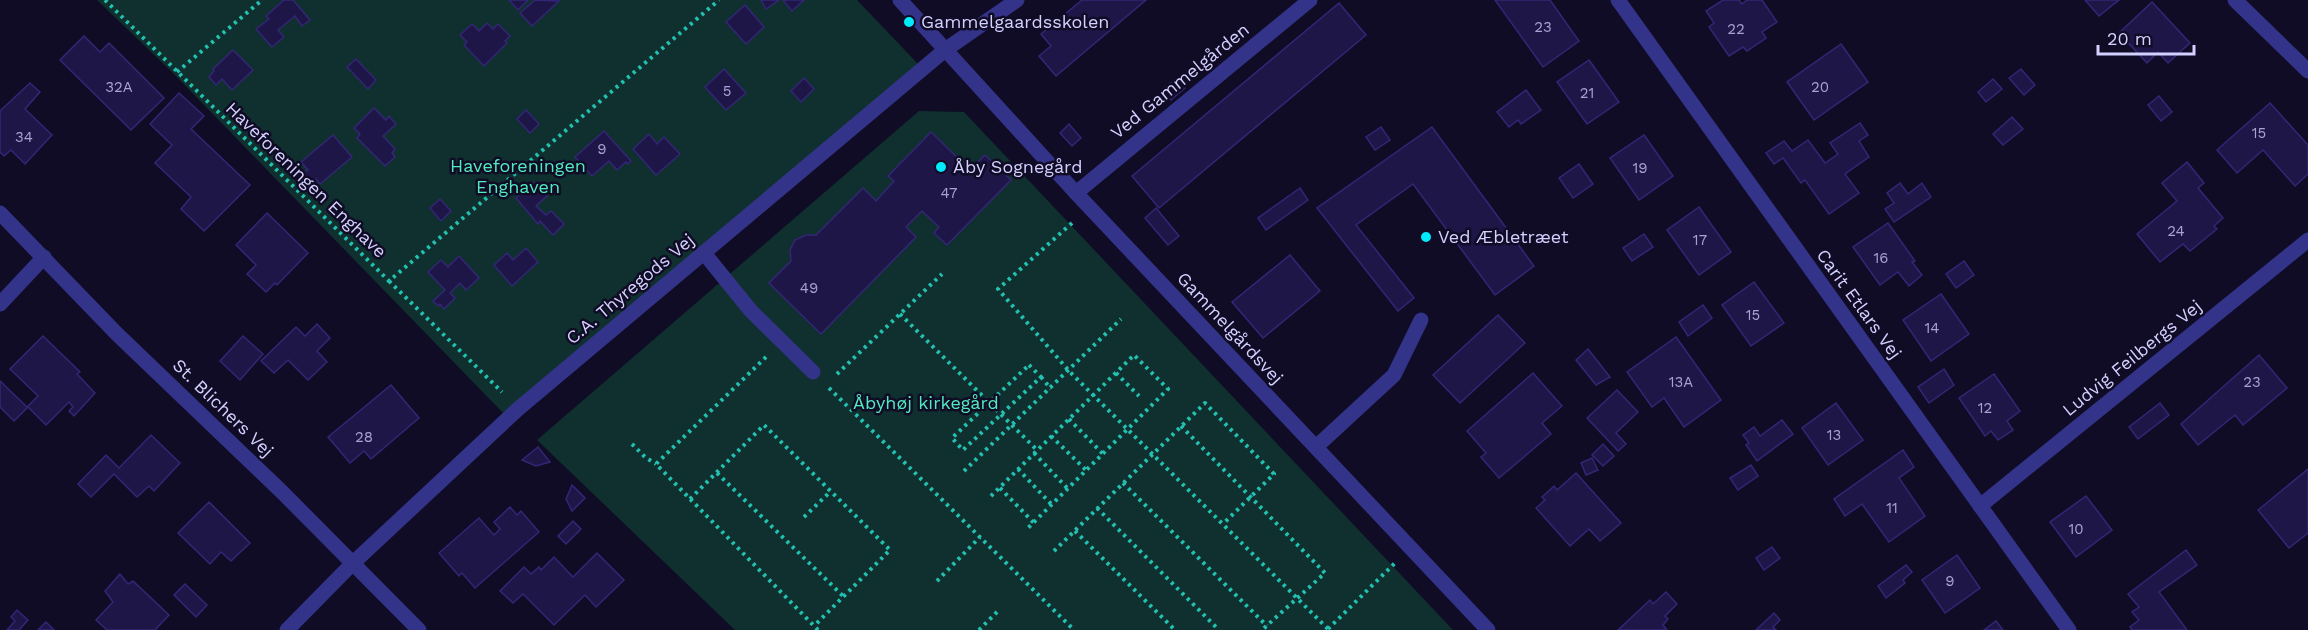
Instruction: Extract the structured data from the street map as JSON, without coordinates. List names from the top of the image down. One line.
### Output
{"streets":{"street":["Ved Gammelgården","C.A. Thyregods Vej","Carit Etlars Vej","Gammelgårdsvej","Ludvig Feilbergs Vej","St. Blichers Vej"],"path":["Haveforeningen Enghave"]},"crossings":[["Ved Gammelgården","Gammelgårdsvej"],["C.A. Thyregods Vej","Gammelgårdsvej"],["C.A. Thyregods Vej","St. Blichers Vej"],["Carit Etlars Vej","Ludvig Feilbergs Vej"]],"parks":["Haveforeningen Enghaven","Åbyhøj kirkegård"],"places":["Gammelgaardsskolen","Åby Sognegård","Ved Æbletræet"],"house_numbers":["23","22","32A","20","5","21","15","34","9","19","47","24","17","16","49","15","14","13A","23","12","13","28","11","10","9"],"scale_bar":"20 m"}
